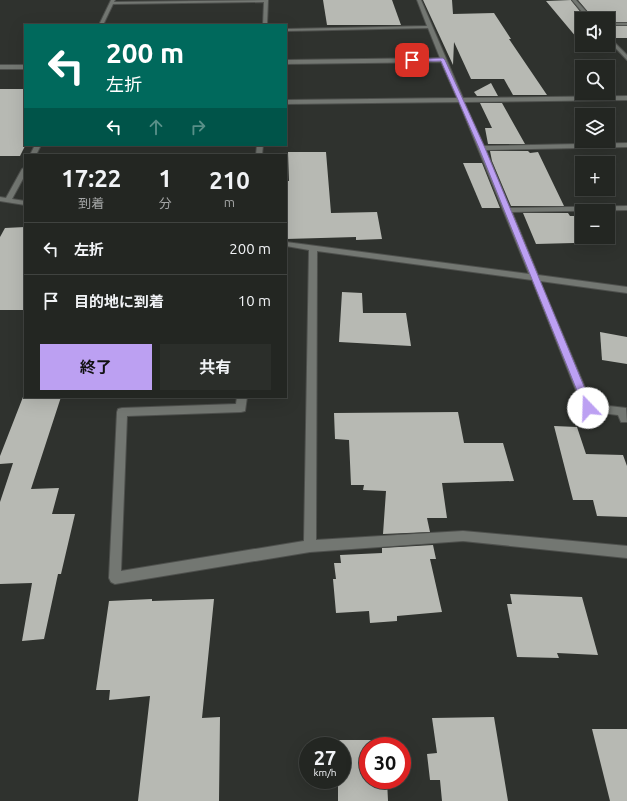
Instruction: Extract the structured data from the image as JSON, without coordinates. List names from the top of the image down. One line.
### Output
{"page":{"map_buttons":["+","−"],"turn":["200 m","左折"],"eta":["17:22","到着","1","分","210","m"],"list":[{"name":"左折","value":"200 m"},{"name":"目的地に到着","value":"10 m"}],"buttons":["終了","共有"],"speed":"27 km/h","limit":"30"}}
